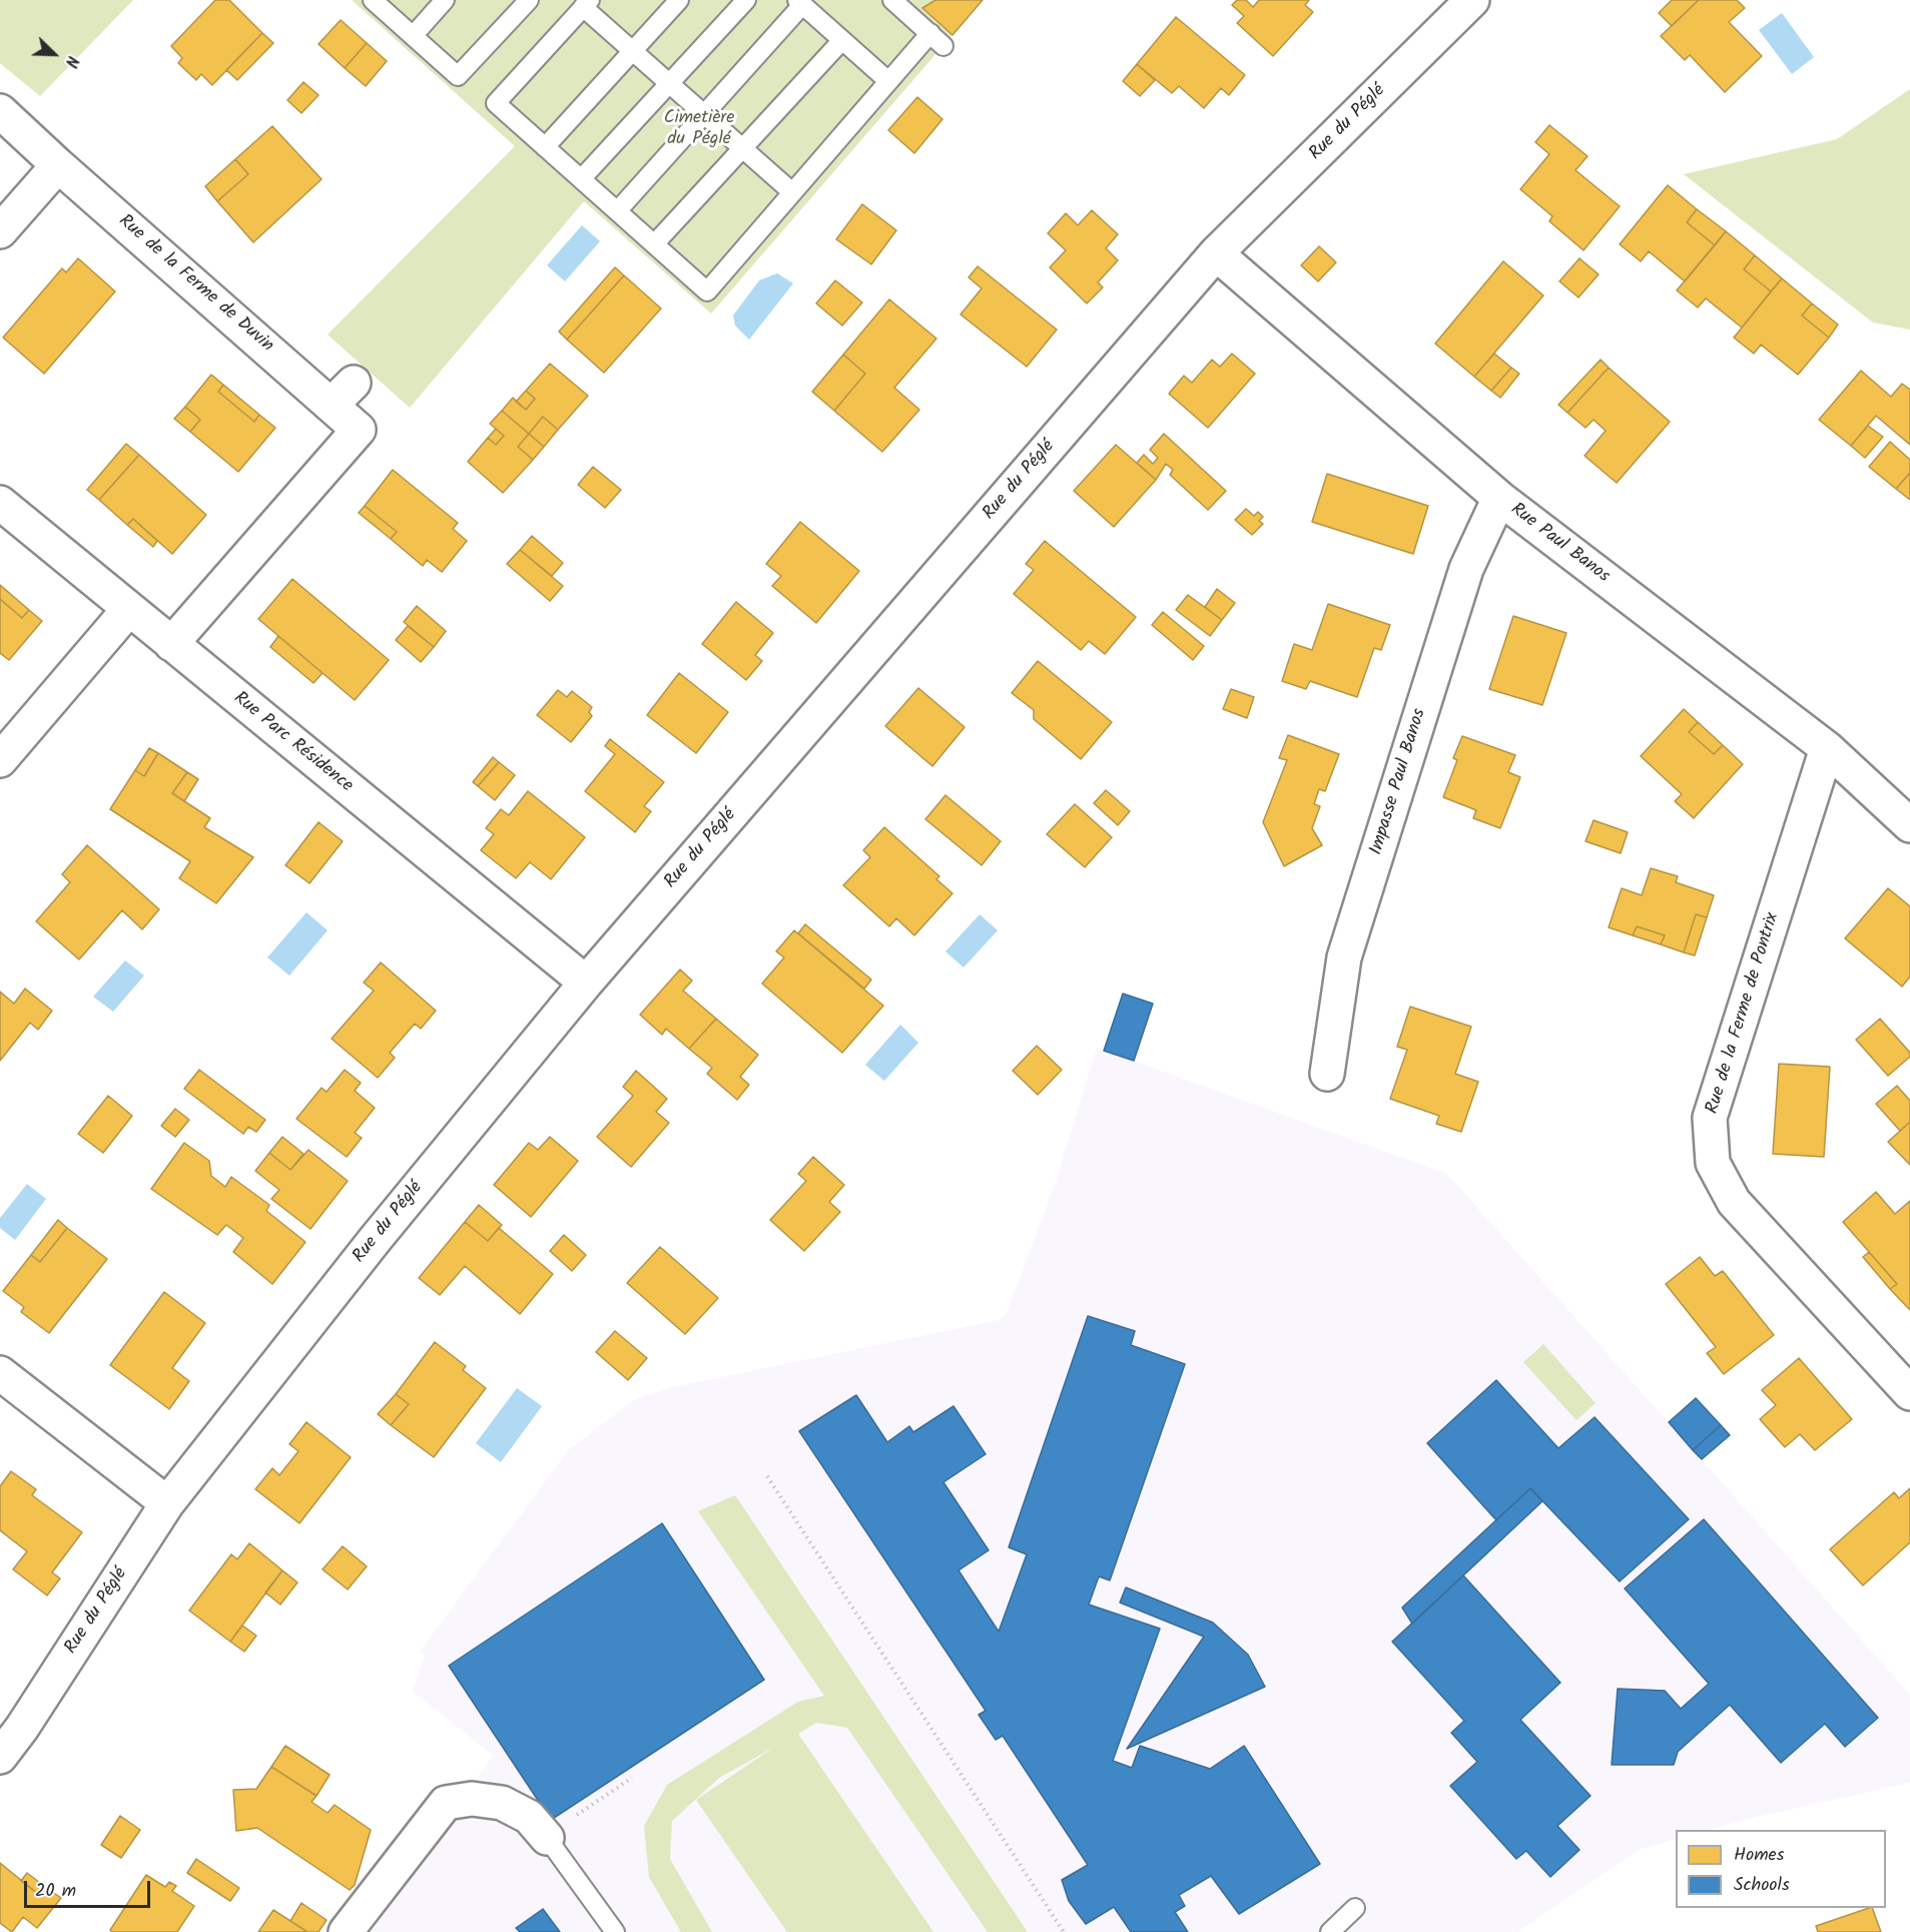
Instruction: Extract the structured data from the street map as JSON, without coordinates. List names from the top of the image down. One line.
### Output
{"streets":{"street":["Rue du Péglé","Rue de la Ferme de Duvin","Rue Paul Banos","Rue Parc Résidence","Impasse Paul Banos","Rue de la Ferme de Pontrix"]},"crossings":[["Rue du Péglé","Rue Paul Banos"],["Rue du Péglé","Rue Parc Résidence"],["Rue de la Ferme de Duvin","Rue Parc Résidence"],["Rue Paul Banos","Impasse Paul Banos"],["Rue Paul Banos","Rue de la Ferme de Pontrix"]],"parks":["Cimetière du Péglé"],"legend":["Homes","Schools"],"scale_bar":"20 m","north":"bottom right"}
